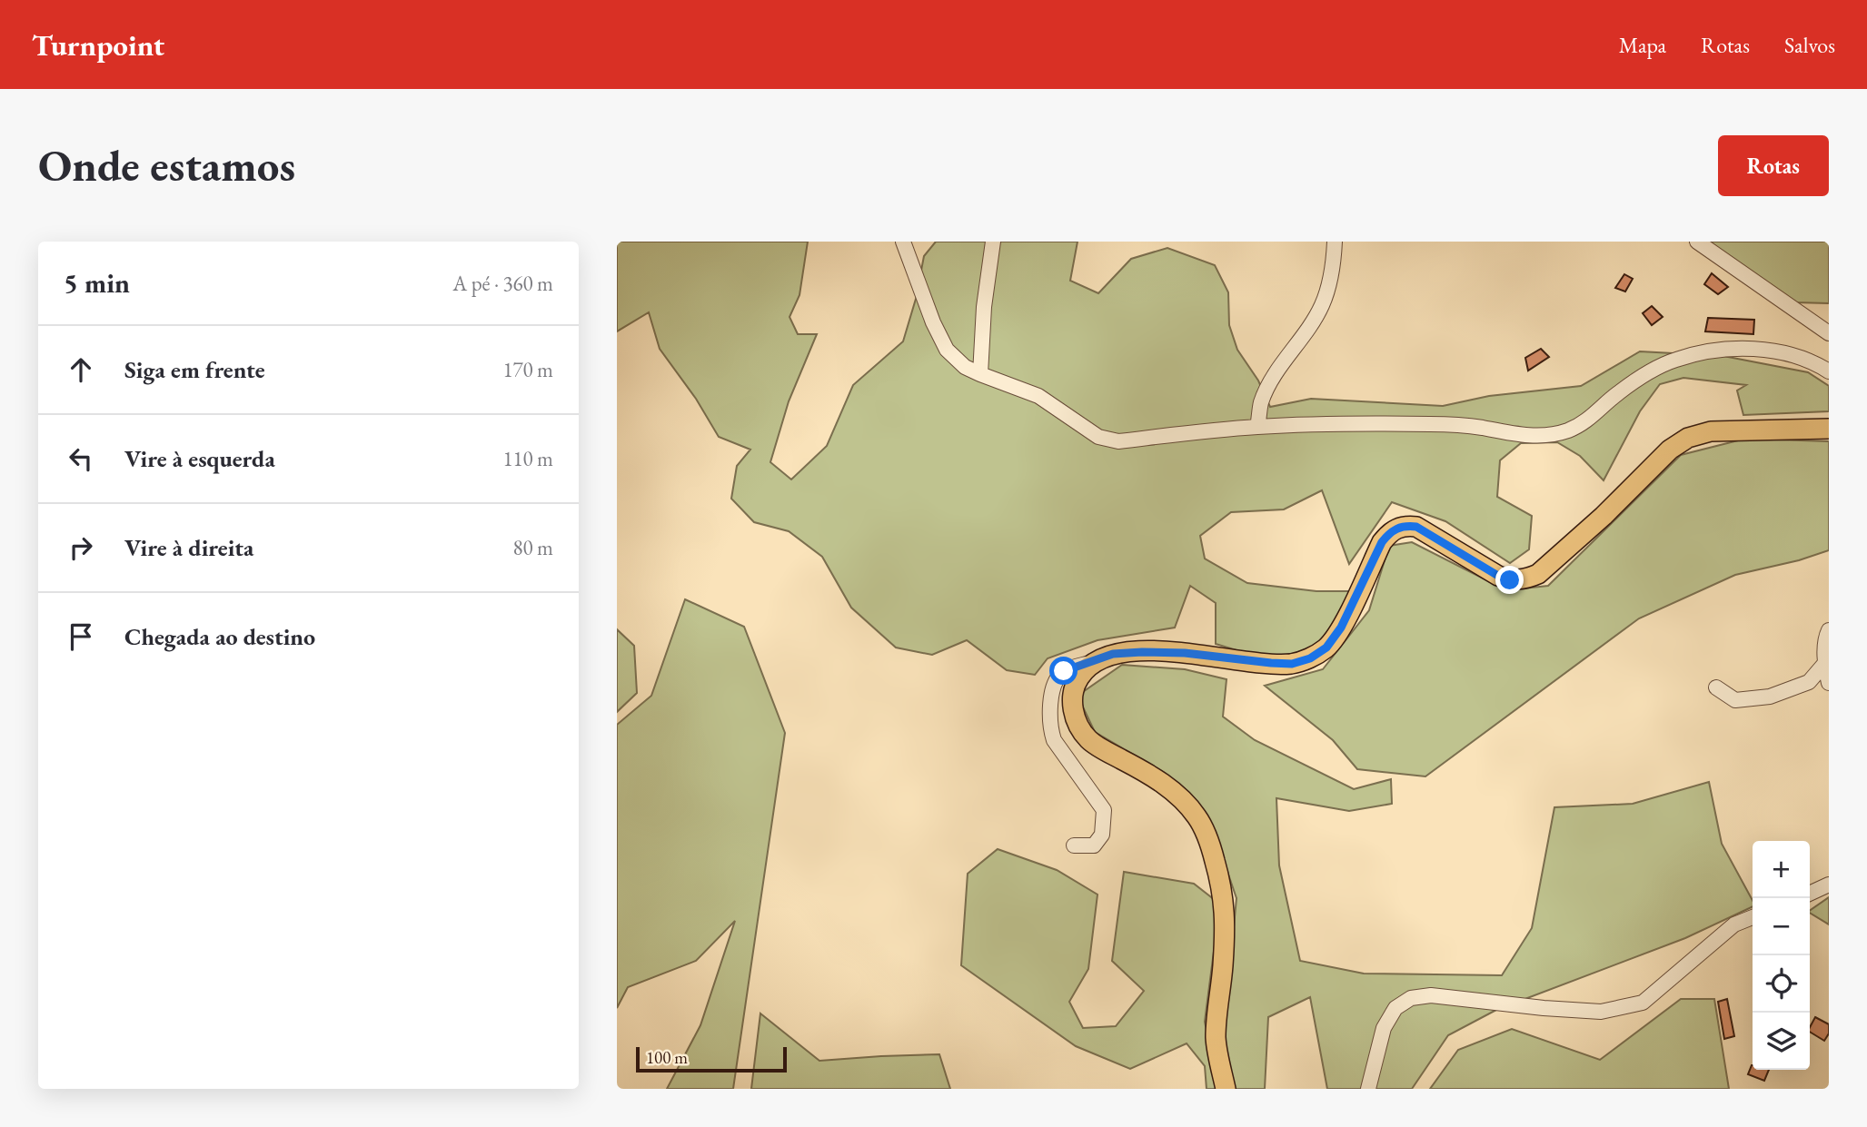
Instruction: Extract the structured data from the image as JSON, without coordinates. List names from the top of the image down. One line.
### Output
{"scale_bar":"100 m","page":{"header":"Turnpoint","nav":["Mapa","Rotas","Salvos"],"buttons":"Rotas","title":"Onde estamos","heading":["5 min","A pé · 360 m"],"list":[["Siga em frente","170 m"],["Vire à esquerda","110 m"],["Vire à direita","80 m"],"Chegada ao destino"],"map_buttons":["+","−"],"scale":"100 m"}}
